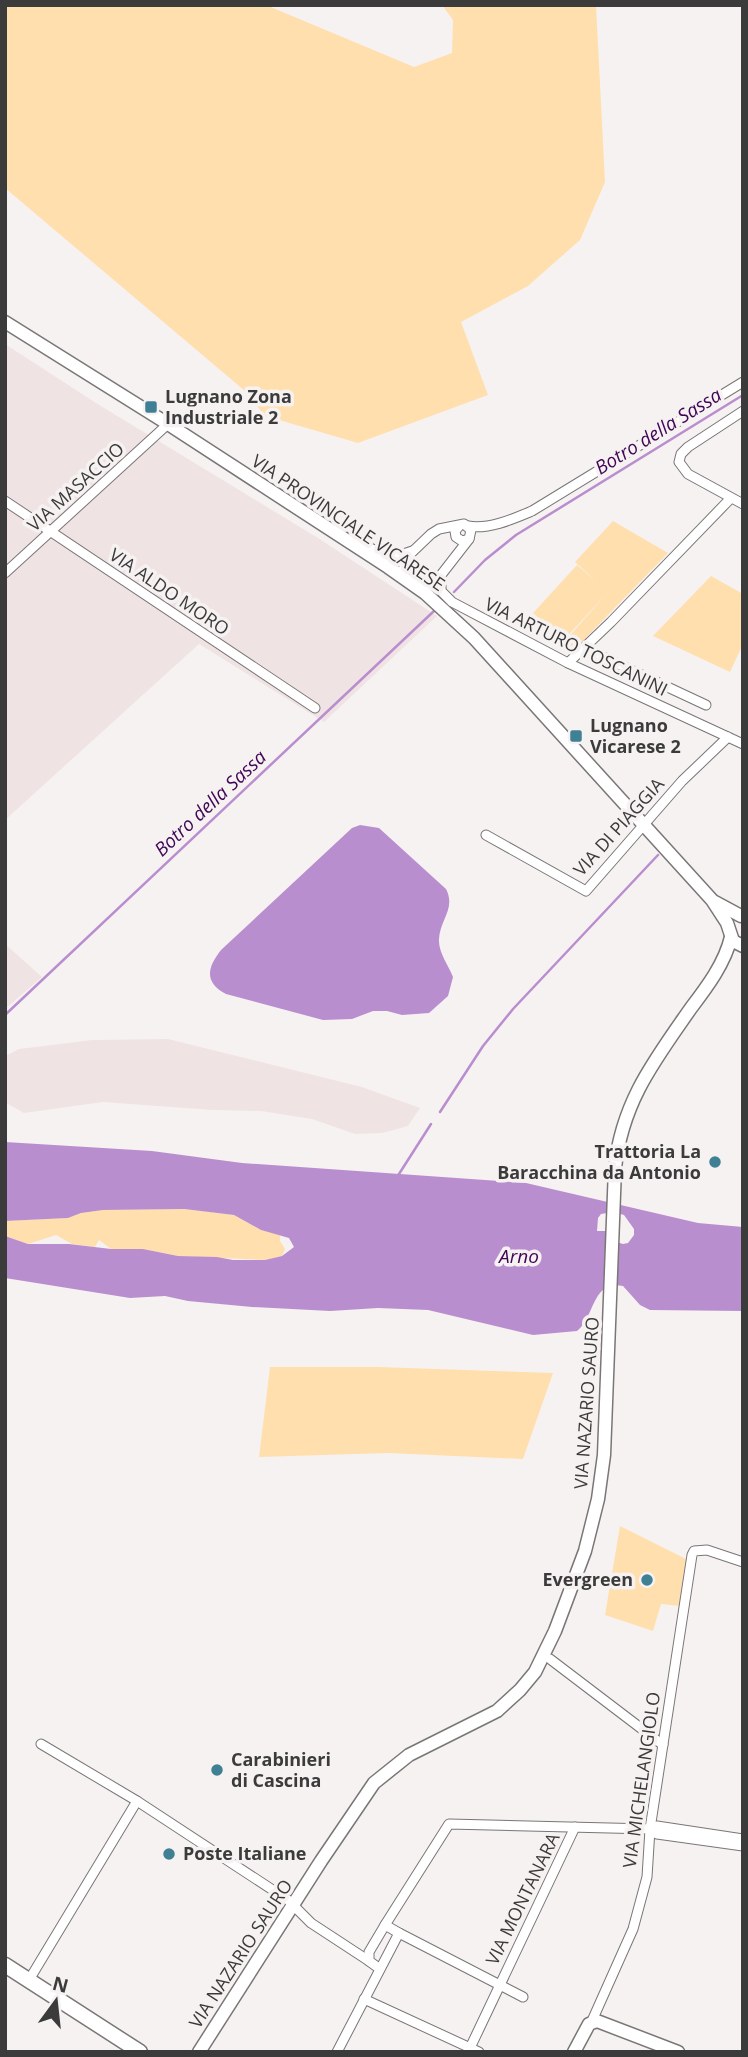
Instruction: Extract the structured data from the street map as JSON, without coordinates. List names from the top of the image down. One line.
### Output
{"streets":{"main road":["VIA PROVINCIALE VICARESE","VIA NAZARIO SAURO","VIA MICHELANGIOLO"],"street":["VIA MASACCIO","VIA ALDO MORO","VIA ARTURO TOSCANINI","VIA DI PIAGGIA","VIA MONTANARA"]},"crossings":[["VIA MASACCIO","VIA PROVINCIALE VICARESE"],["VIA MASACCIO","VIA ALDO MORO"],["VIA PROVINCIALE VICARESE","VIA DI PIAGGIA"],["VIA PROVINCIALE VICARESE","VIA NAZARIO SAURO"],["VIA ARTURO TOSCANINI","VIA DI PIAGGIA"]],"water":["Botro della Sassa","Arno"],"places":{"transit":["Lugnano Zona Industriale 2","Lugnano Vicarese 2"],"other":["Trattoria La Baracchina da Antonio","Evergreen","Carabinieri di Cascina","Poste Italiane"]},"north":"top"}
